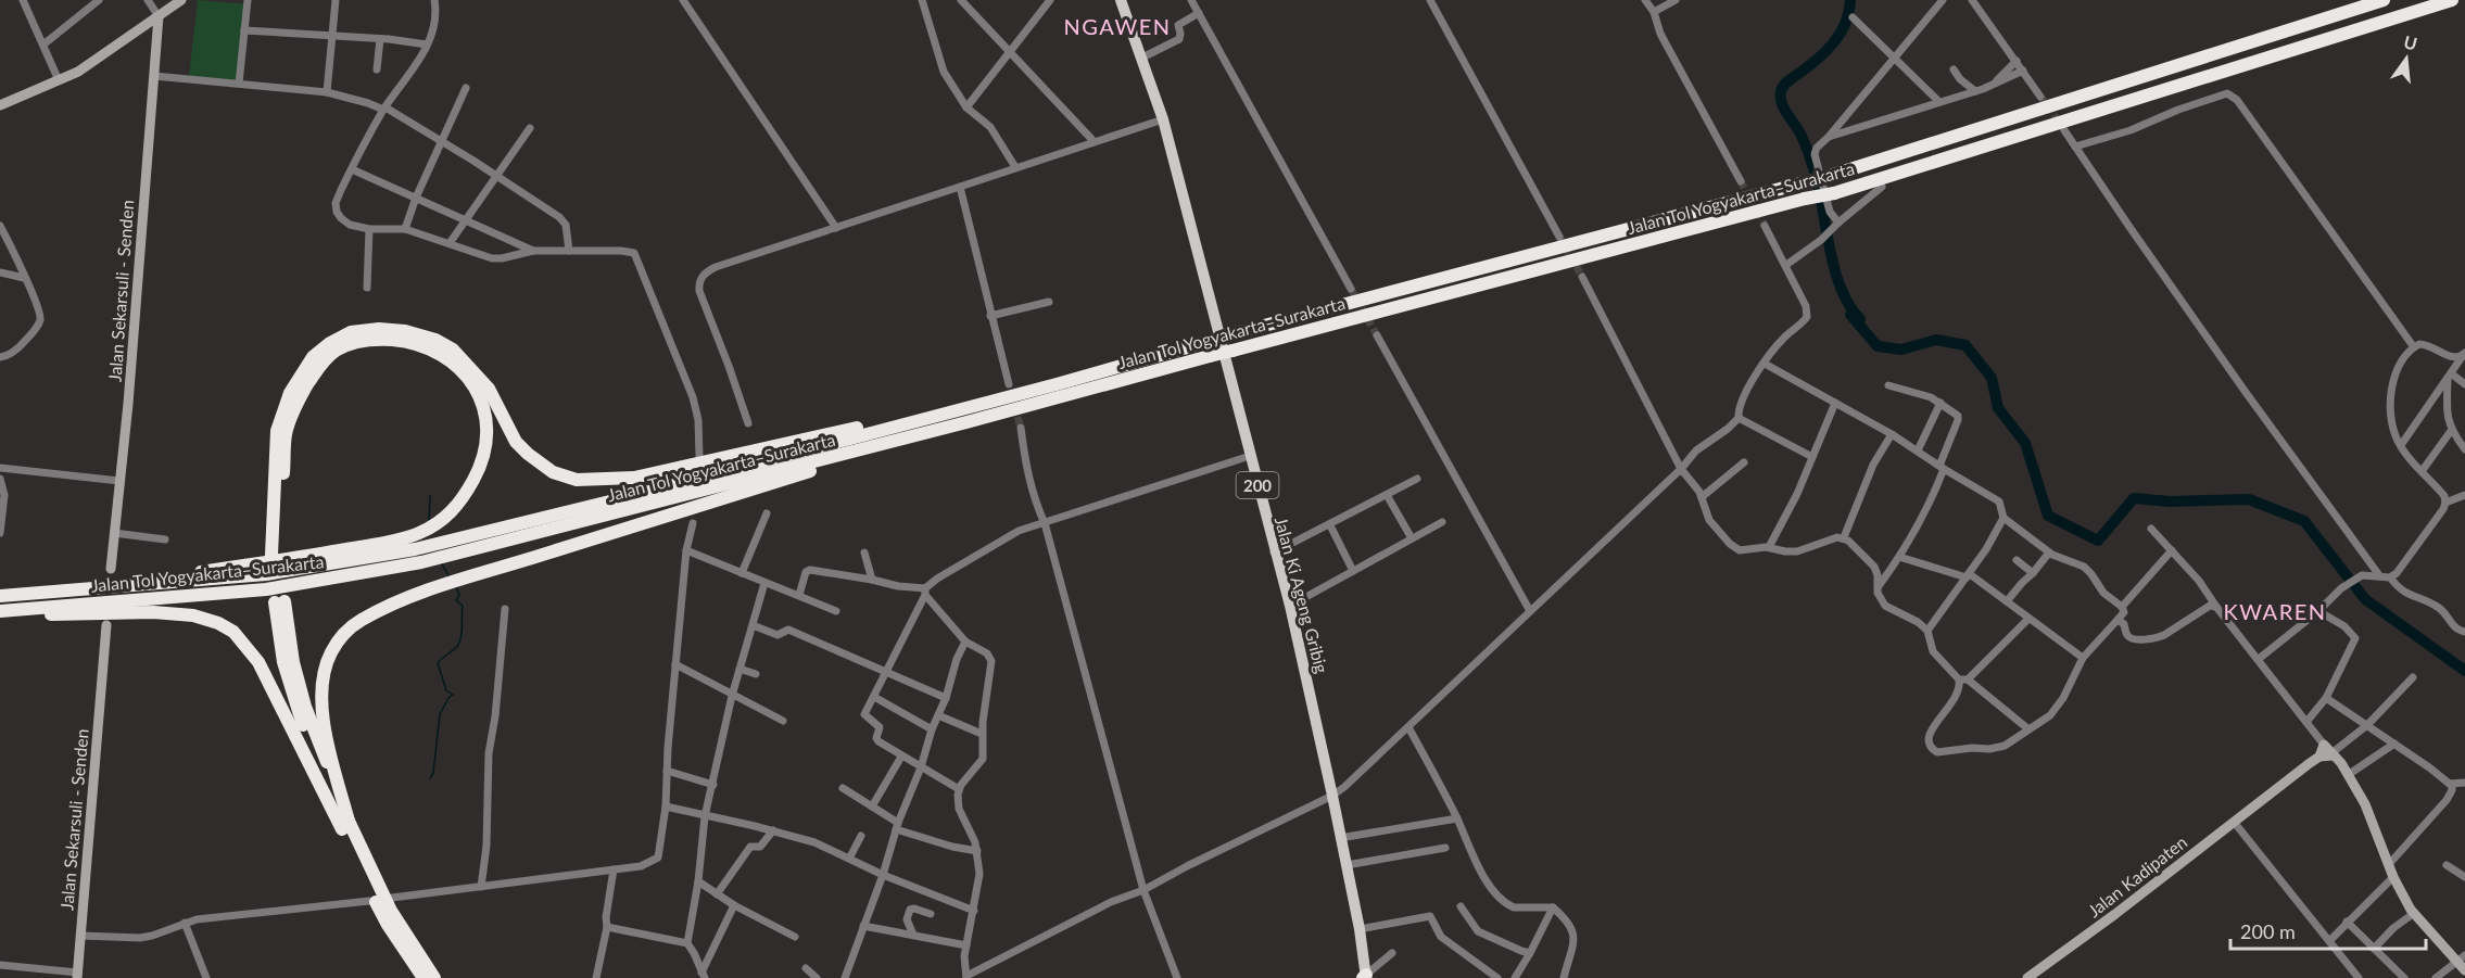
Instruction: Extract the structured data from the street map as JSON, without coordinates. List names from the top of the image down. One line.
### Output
{"streets":{"highway":["Jalan Tol Yogyakarta–Surakarta"],"main road":["200","Jalan Ki Ageng Gribig"],"street":["Jalan Sekarsuli - Senden","Jalan Kadipaten"]},"districts":["NGAWEN","KWAREN"],"scale_bar":"200 m","north":"top"}
